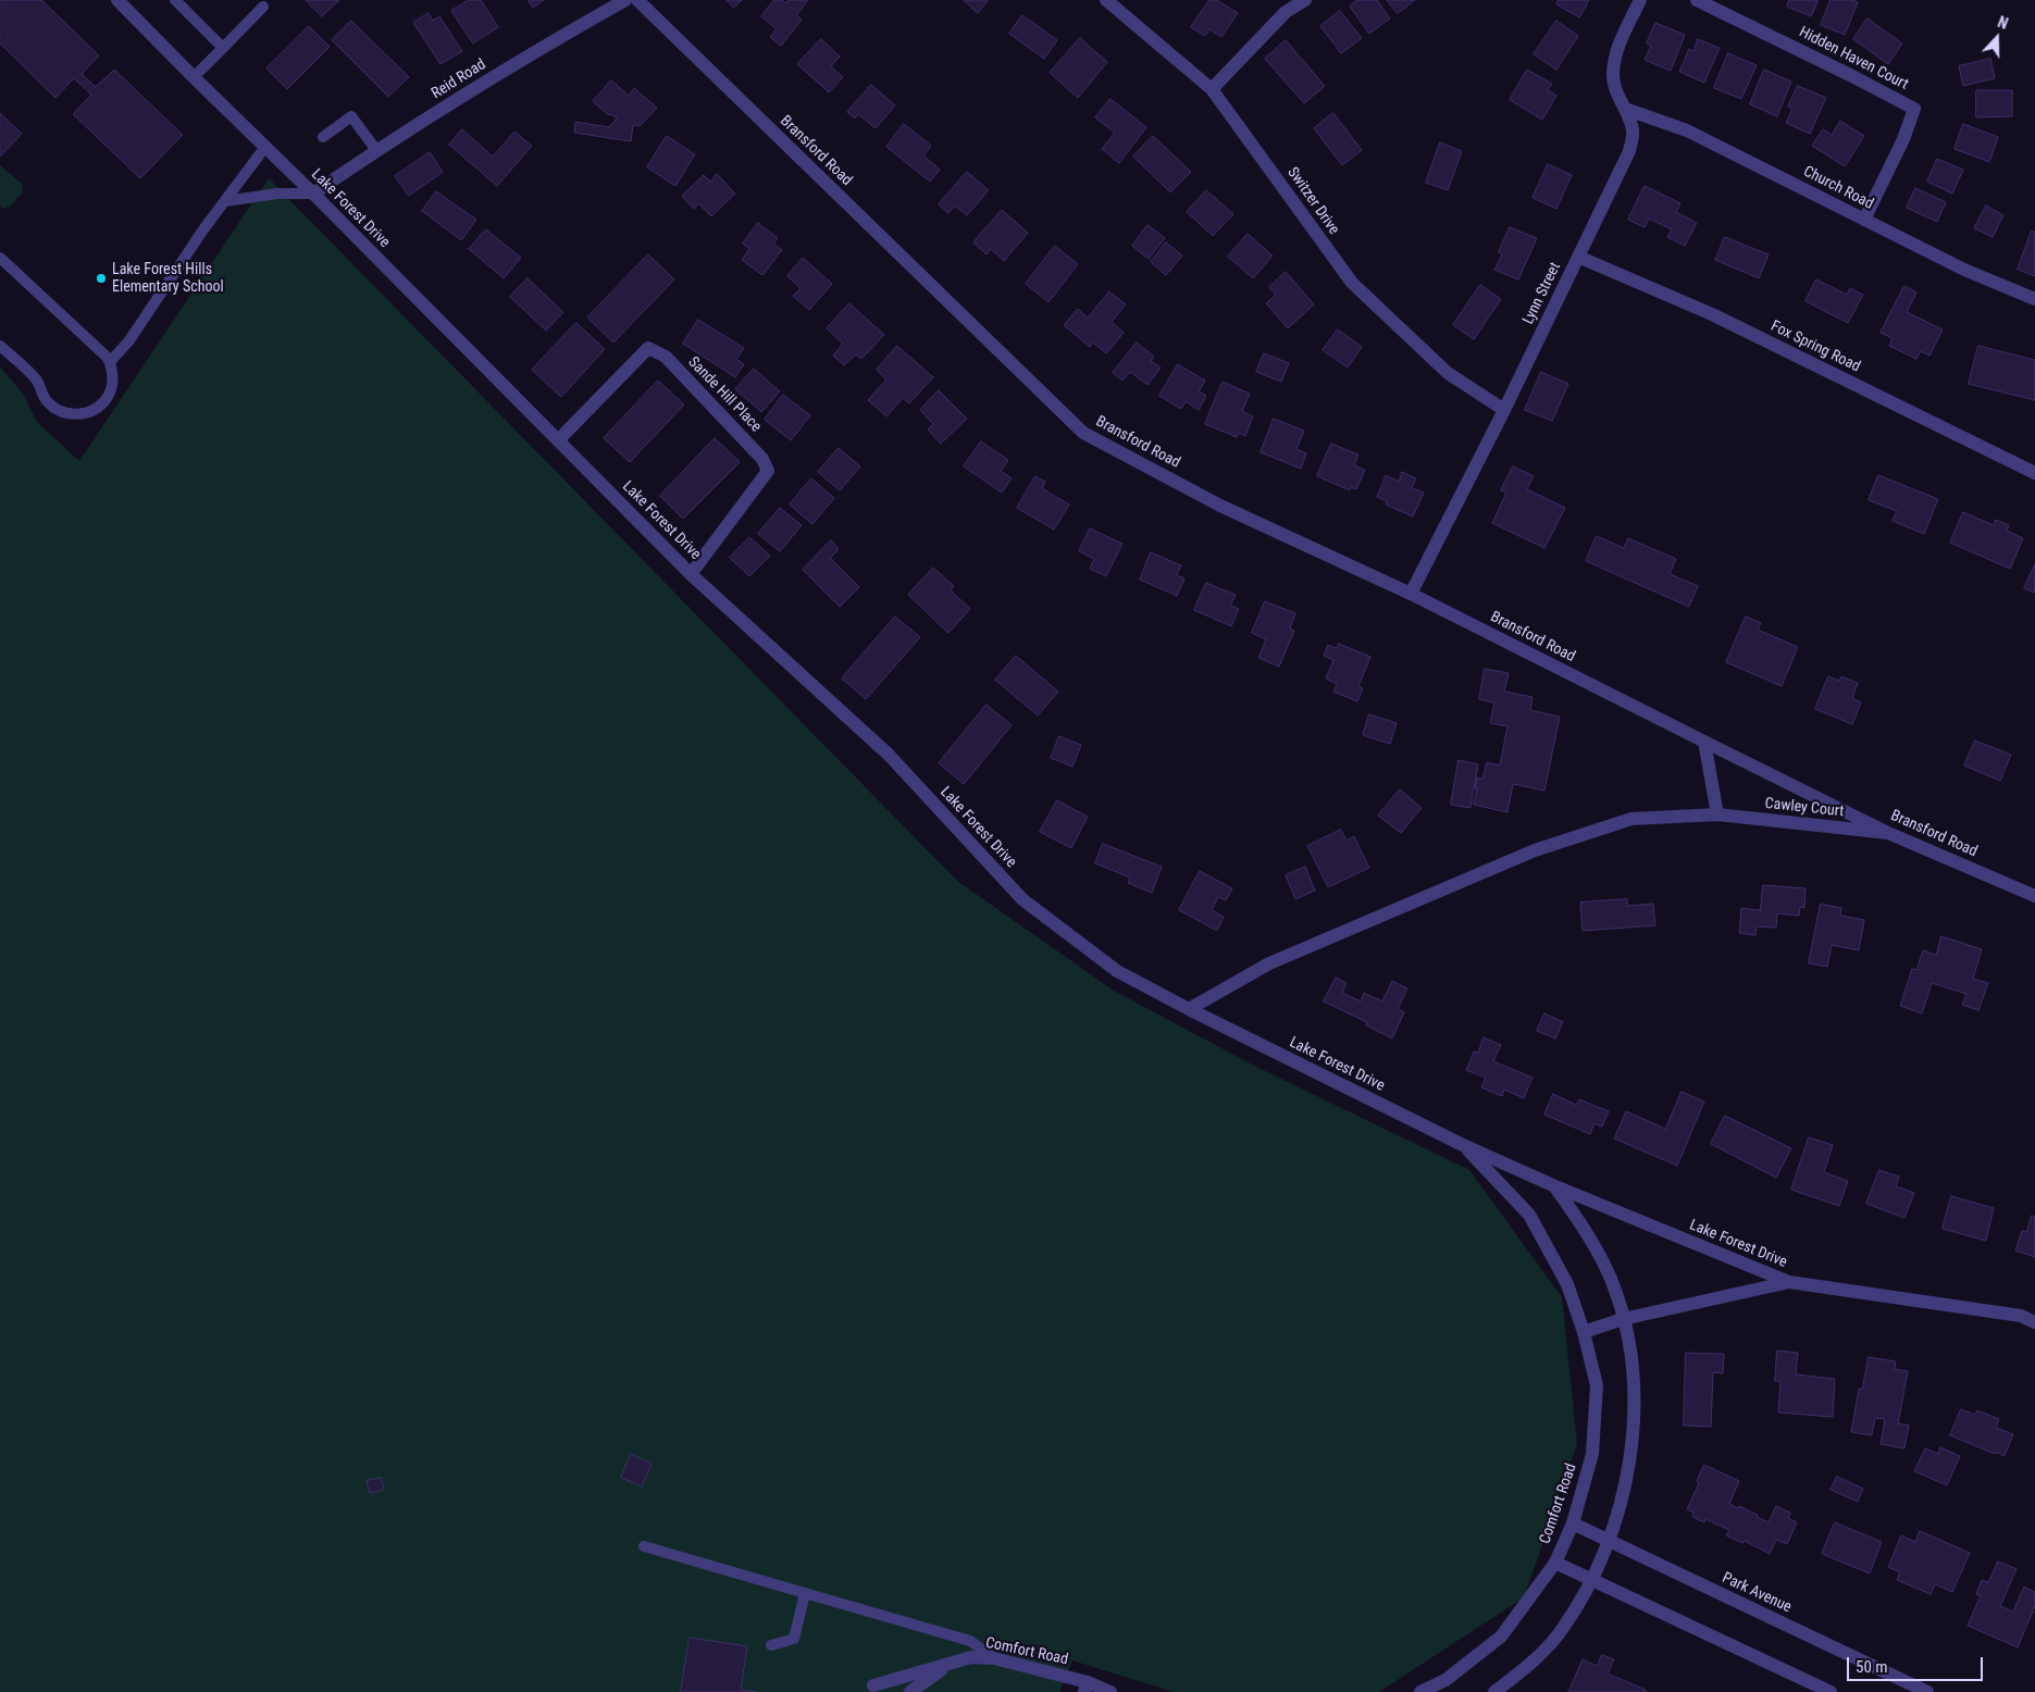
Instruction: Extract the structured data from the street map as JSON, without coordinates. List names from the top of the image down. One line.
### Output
{"streets":{"street":["Hidden Haven Court","Reid Road","Bransford Road","Church Road","Switzer Drive","Lake Forest Drive","Lynn Street","Fox Spring Road","Sande Hill Place","Cawley Court","Comfort Road","Park Avenue"]},"crossings":[["Hidden Haven Court","Church Road"],["Reid Road","Lake Forest Drive"],["Bransford Road","Lynn Street"],["Bransford Road","Cawley Court"],["Church Road","Lynn Street"],["Switzer Drive","Lynn Street"],["Lake Forest Drive","Sande Hill Place"],["Lake Forest Drive","Comfort Road"],["Lynn Street","Fox Spring Road"],["Comfort Road","Park Avenue"]],"places":["Lake Forest Hills Elementary School"],"scale_bar":"50 m","north":"top"}
